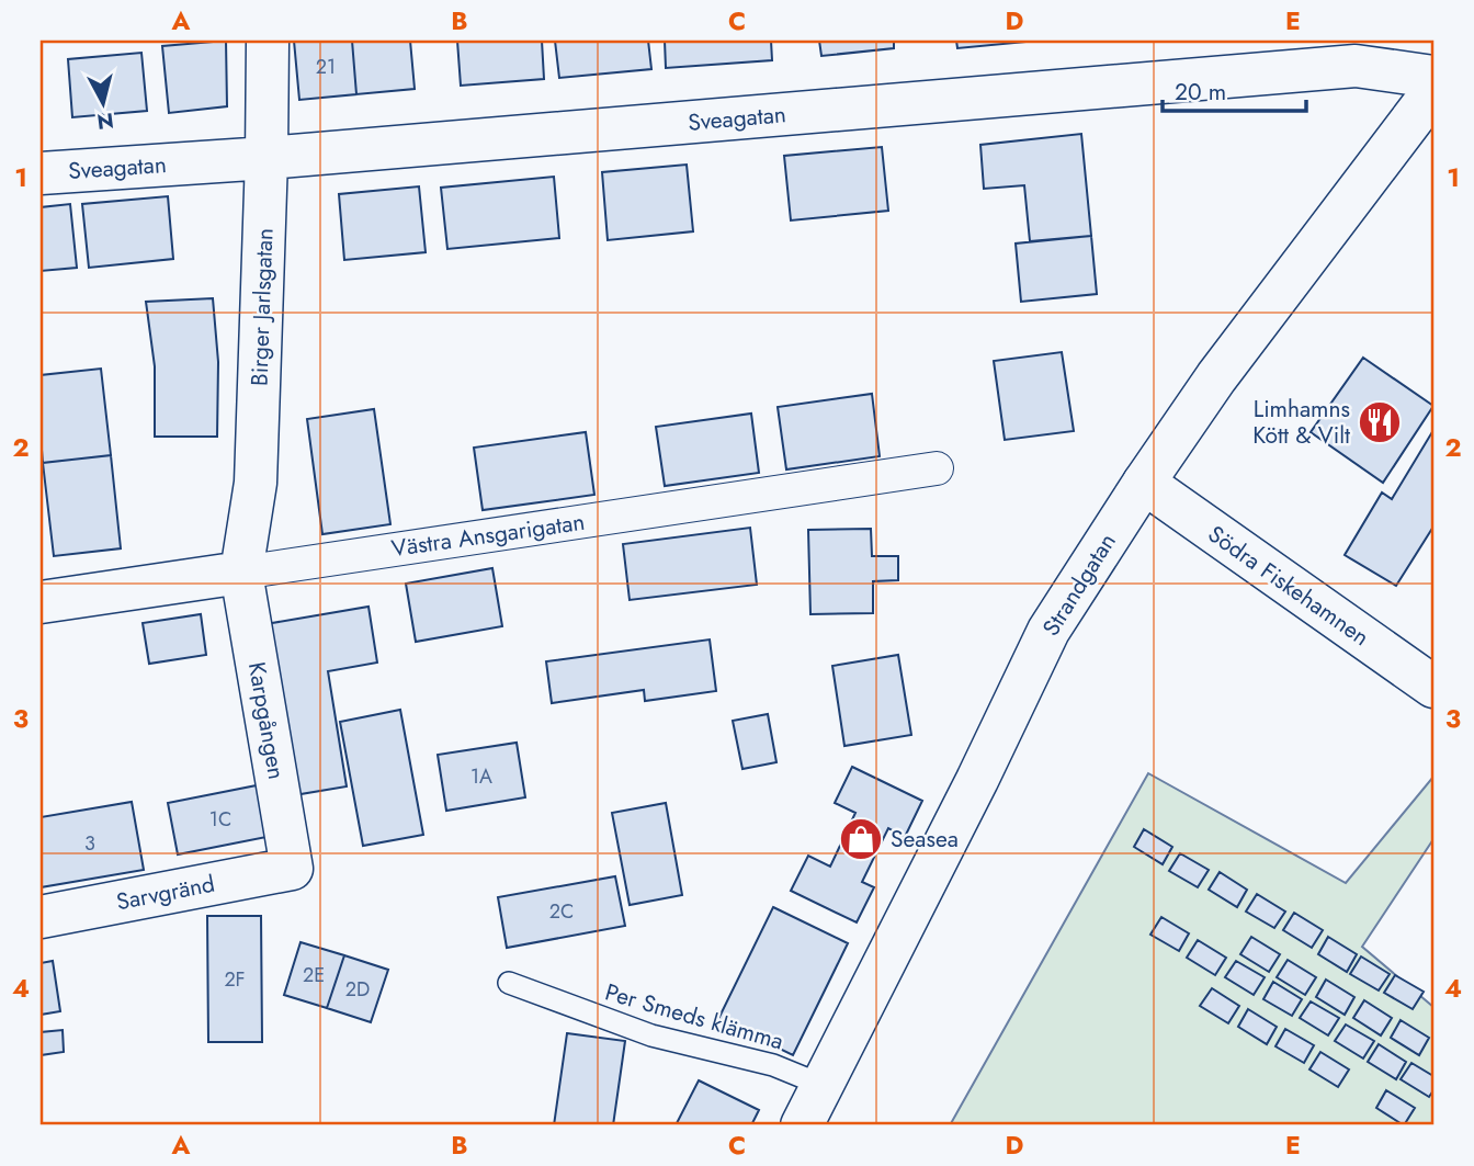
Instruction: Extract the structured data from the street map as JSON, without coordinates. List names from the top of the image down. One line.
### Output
{"streets":{"street":["Sveagatan","Birger Jarlsgatan","Västra Ansgarigatan","Strandgatan","Södra Fiskehamnen","Karpgången","Sarvgränd"],"lane":["Per Smeds klämma"]},"crossings":[["Sveagatan","Birger Jarlsgatan"],["Birger Jarlsgatan","Västra Ansgarigatan"],["Birger Jarlsgatan","Karpgången"],["Västra Ansgarigatan","Karpgången"],["Strandgatan","Södra Fiskehamnen"],["Strandgatan","Per Smeds klämma"],["Karpgången","Sarvgränd"]],"places":{"restaurant":["Limhamns Kött & Vilt"],"shop":["Seasea"]},"house_numbers":["21","1A","1C","3","2C","2E","2F","2D"],"scale_bar":"20 m","north":"bottom","grid":{"columns":["A","B","C","D","E"],"rows":["1","2","3","4"]}}
